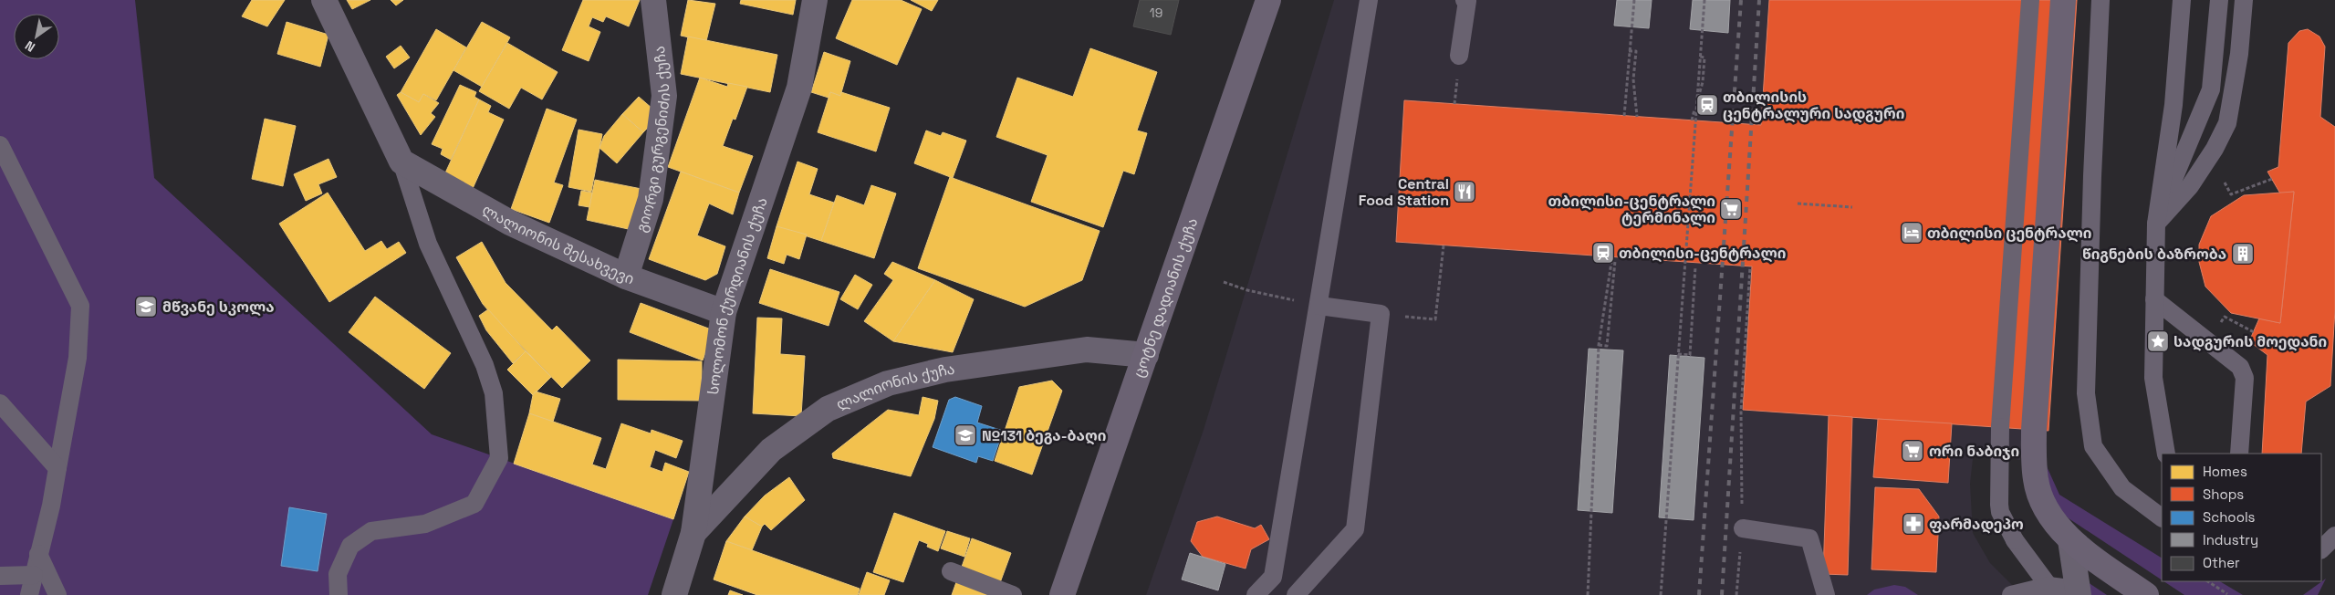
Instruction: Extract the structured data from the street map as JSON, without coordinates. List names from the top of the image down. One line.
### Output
{"streets":{"main road":["ცოტნე დადიანის ქუჩა"],"street":["გიორგი გურგენიძის ქუჩა","ლალიონის შესახვევი","სოლომონ ქურდიანის ქუჩა","ლალიონის ქუჩა"]},"crossings":[["გიორგი გურგენიძის ქუჩა","ლალიონის შესახვევი"],["ლალიონის შესახვევი","სოლომონ ქურდიანის ქუჩა"],["სოლომონ ქურდიანის ქუჩა","ლალიონის ქუჩა"],["ცოტნე დადიანის ქუჩა","ლალიონის ქუჩა"]],"places":{"station":["თბილისის ცენტრალური სადგური","თბილისი-ცენტრალი"],"restaurant":["Central Food Station"],"supermarket":["თბილისი-ცენტრალი ტერმინალი","ორი ნაბიჯი"],"hotel":["თბილისი ცენტრალი"],"building":["წიგნების ბაზრობა"],"school or university":["მწვანე სკოლა","№131 ბეგა-ბაღი"],"place":["სადგურის მოედანი"],"pharmacy":["ფარმადეპო"]},"house_numbers":["19"],"legend":["Homes","Shops","Schools","Industry","Other"],"north":"bottom left"}
